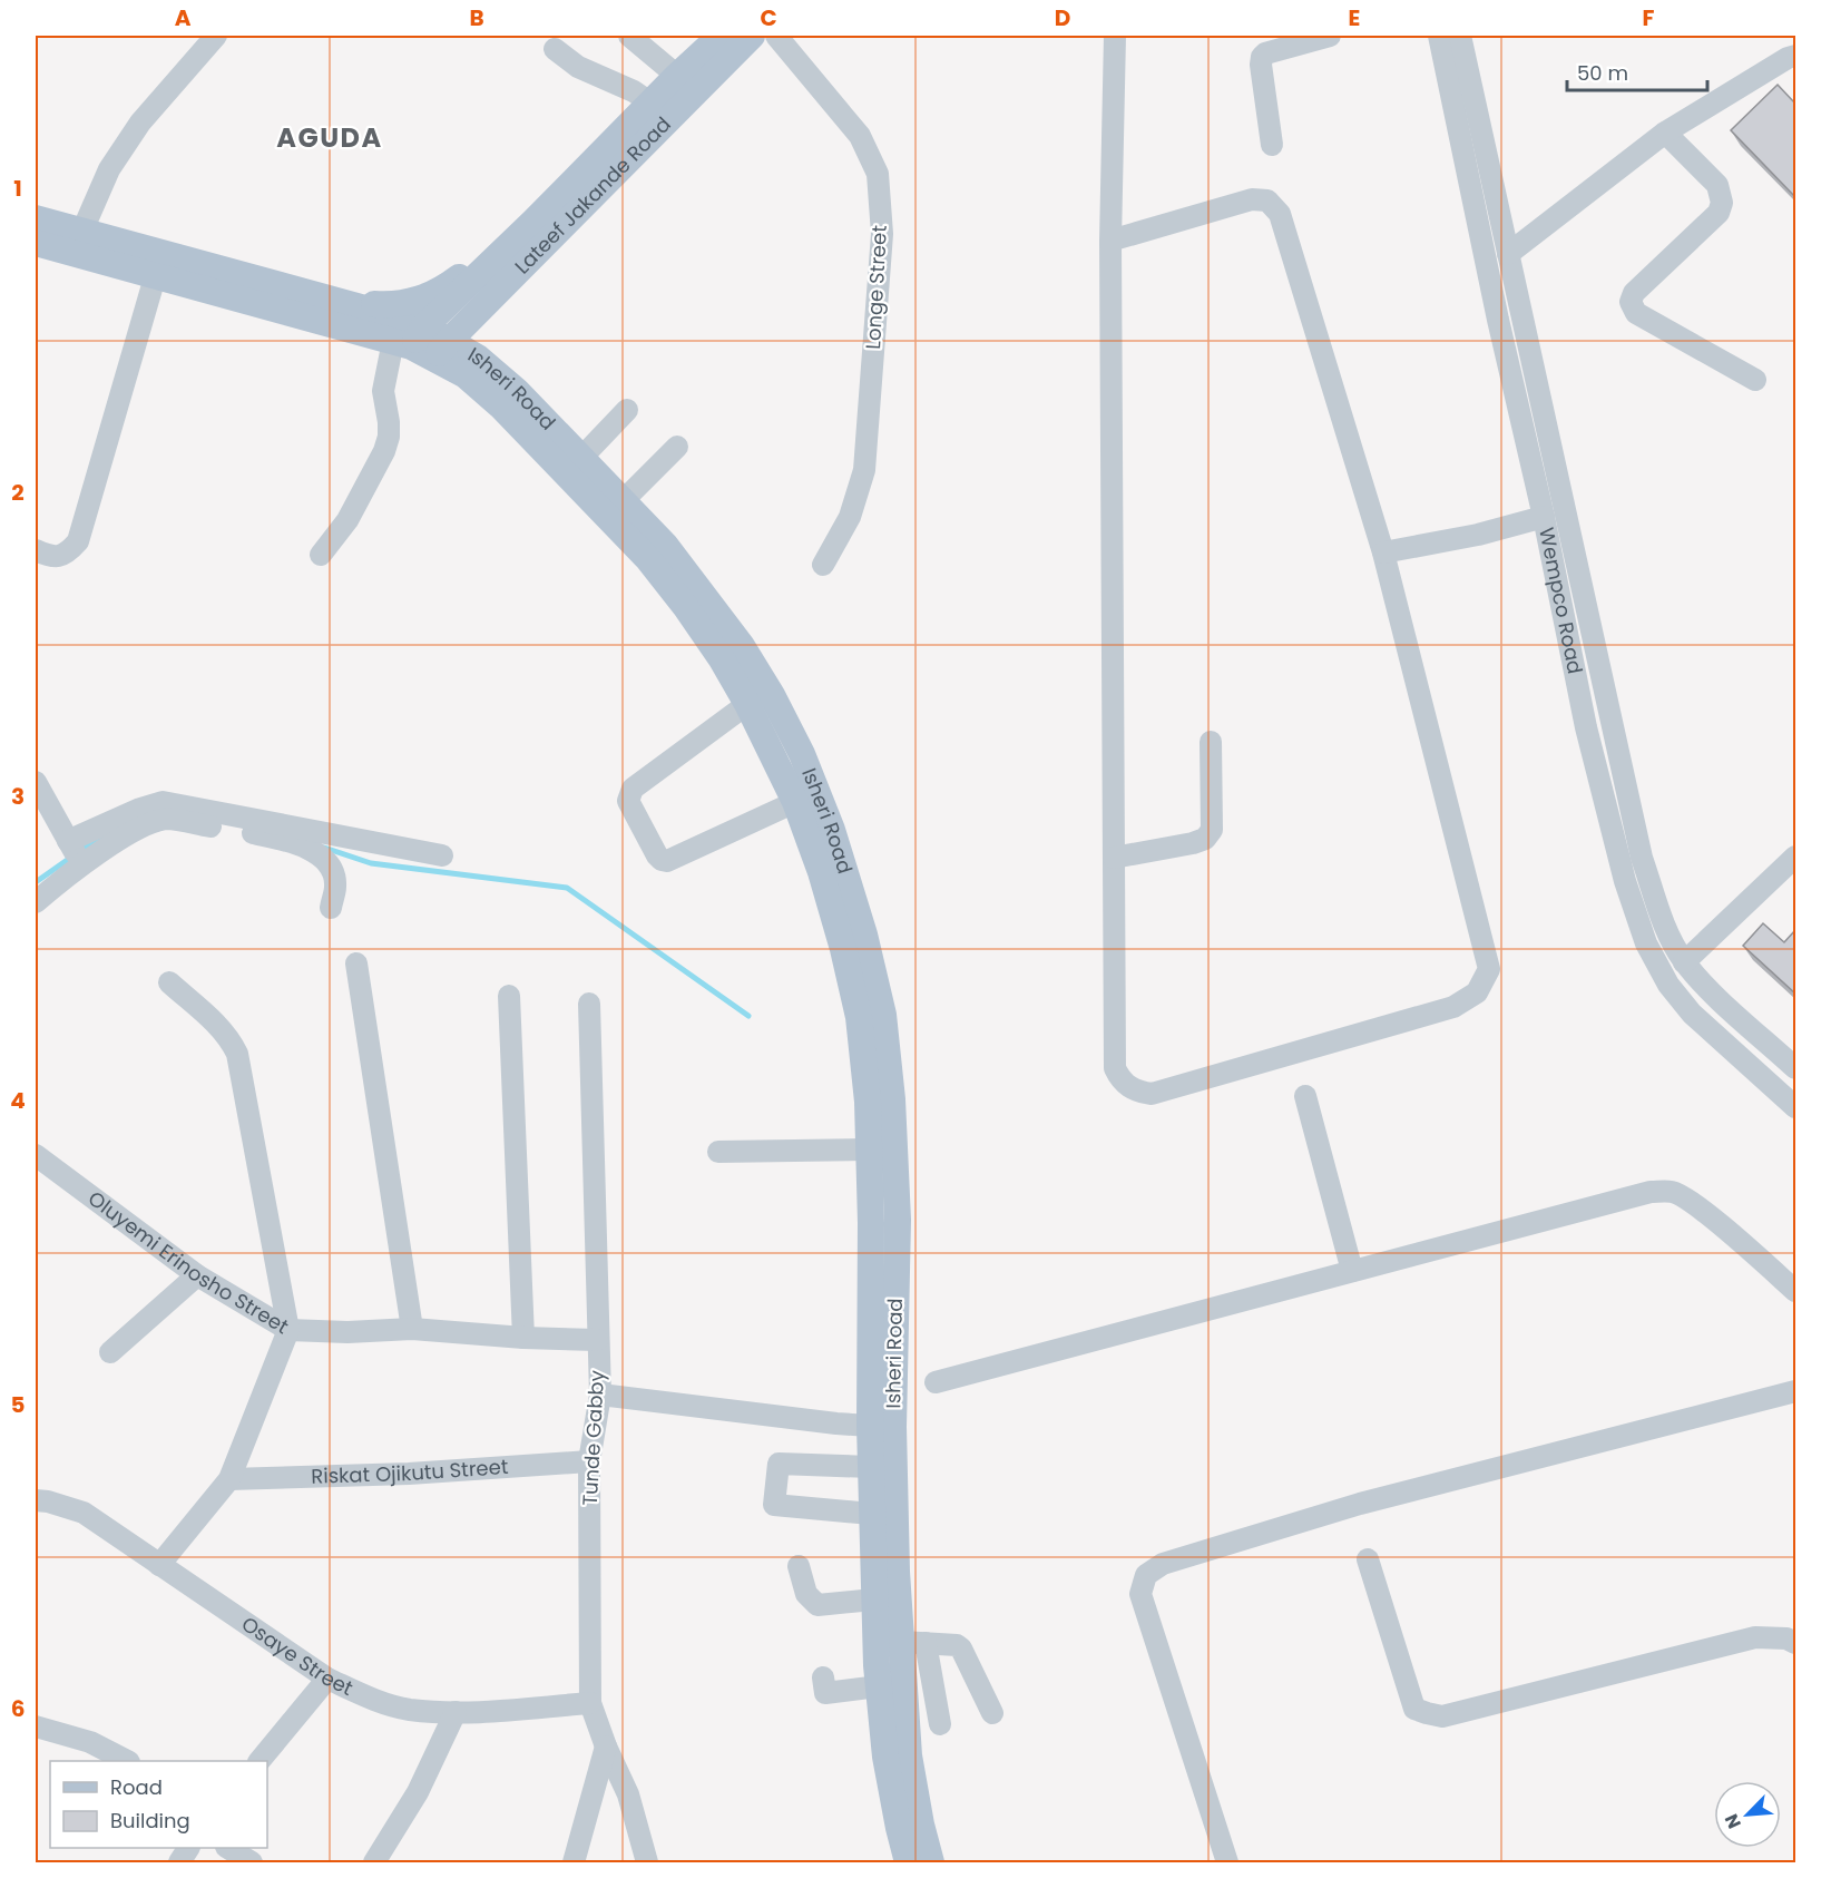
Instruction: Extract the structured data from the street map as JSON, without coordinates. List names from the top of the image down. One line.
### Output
{"streets":{"main road":["Lateef Jakande Road","Isheri Road"],"street":["Longe Street","Wempco Road","Oluyemi Erinosho Street","Tunde Gabby","Riskat Ojikutu Street","Osaye Street"]},"crossings":[["Lateef Jakande Road","Isheri Road"],["Oluyemi Erinosho Street","Tunde Gabby"],["Tunde Gabby","Riskat Ojikutu Street"],["Tunde Gabby","Osaye Street"]],"districts":["AGUDA"],"legend":["Road","Building"],"scale_bar":"50 m","north":"bottom left","grid":{"columns":["A","B","C","D","E","F"],"rows":["1","2","3","4","5","6"]}}
